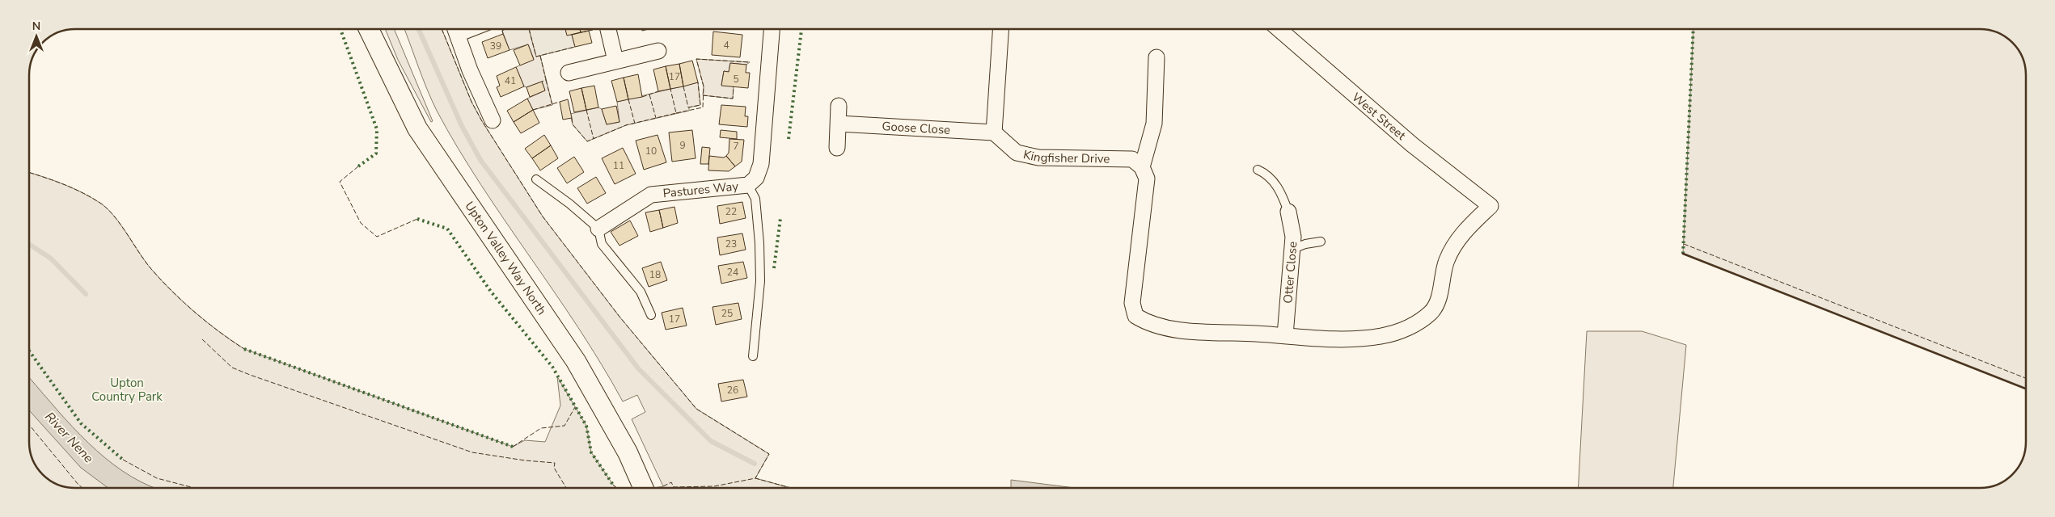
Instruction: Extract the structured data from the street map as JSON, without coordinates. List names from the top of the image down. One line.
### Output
{"streets":{"street":["West Street","Goose Close","Kingfisher Drive","Pastures Way","Upton Valley Way North","Otter Close"]},"crossings":[["West Street","Otter Close"],["Goose Close","Kingfisher Drive"]],"water":["River Nene"],"parks":["Upton Country Park"],"house_numbers":["4","39","17","5","41","9","7","10","11","22","23","24","18","25","17","26"],"north":"top"}
